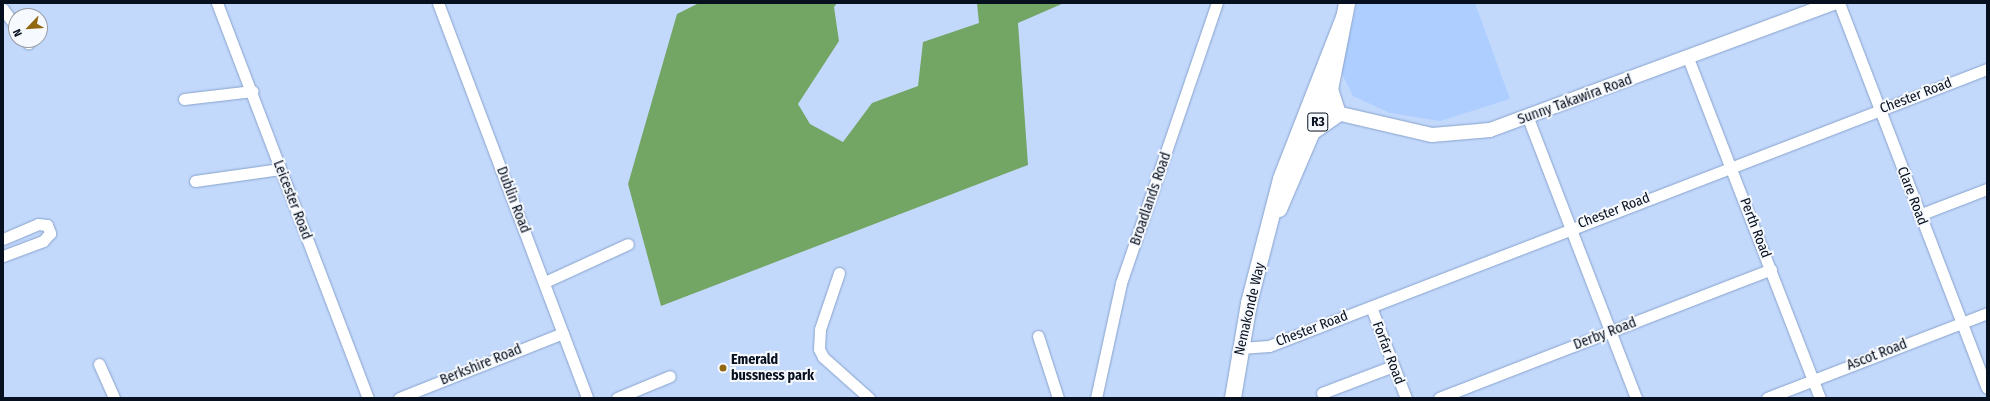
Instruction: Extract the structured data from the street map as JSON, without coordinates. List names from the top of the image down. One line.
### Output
{"streets":{"highway":["R3","Nemakonde Way"],"main road":["Sunny Takawira Road"],"street":["Chester Road","Clare Road","Broadlands Road","Leicester Road","Dublin Road","Perth Road","Derby Road","Forfar Road","Ascot Road","Berkshire Road"]},"crossings":[["Chester Road","Clare Road"],["Chester Road","Perth Road"],["Chester Road","Nemakonde Way"],["Chester Road","Forfar Road"],["Sunny Takawira Road","Perth Road"],["Sunny Takawira Road","Nemakonde Way"],["Clare Road","Ascot Road"],["Dublin Road","Berkshire Road"],["Perth Road","Derby Road"],["Perth Road","Ascot Road"]],"places":["Emerald bussness park"],"north":"bottom left"}
